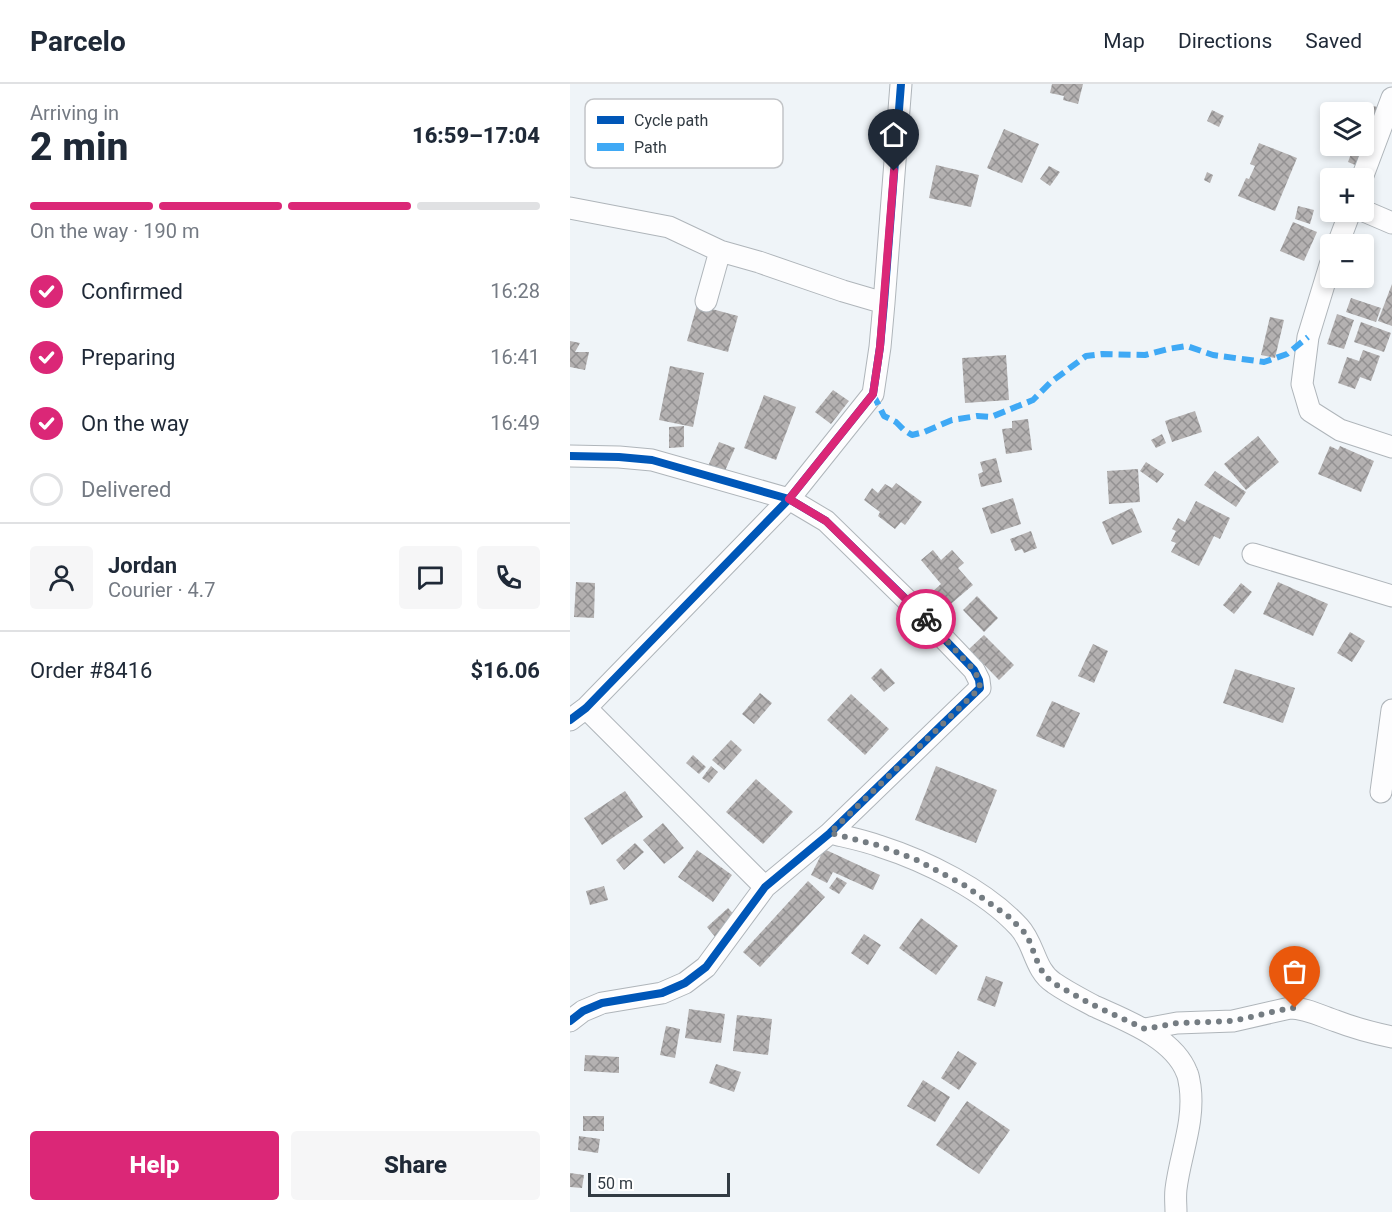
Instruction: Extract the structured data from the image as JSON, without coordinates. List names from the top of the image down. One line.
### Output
{"legend":["Cycle path","Path"],"scale_bar":"50 m","page":{"header":"Parcelo","nav":["Map","Directions","Saved"],"heading":["2 min","Arriving in","16:59–17:04"],"panel":["Jordan","Courier · 4.7","Order #8416","$16.06"],"map_buttons":["+","−"],"bar":"On the way · 190 m","list":[["Confirmed","16:28"],["Preparing","16:41"],["On the way","16:49"],"Delivered"],"buttons":["Help","Share"],"scale":"50 m"}}
